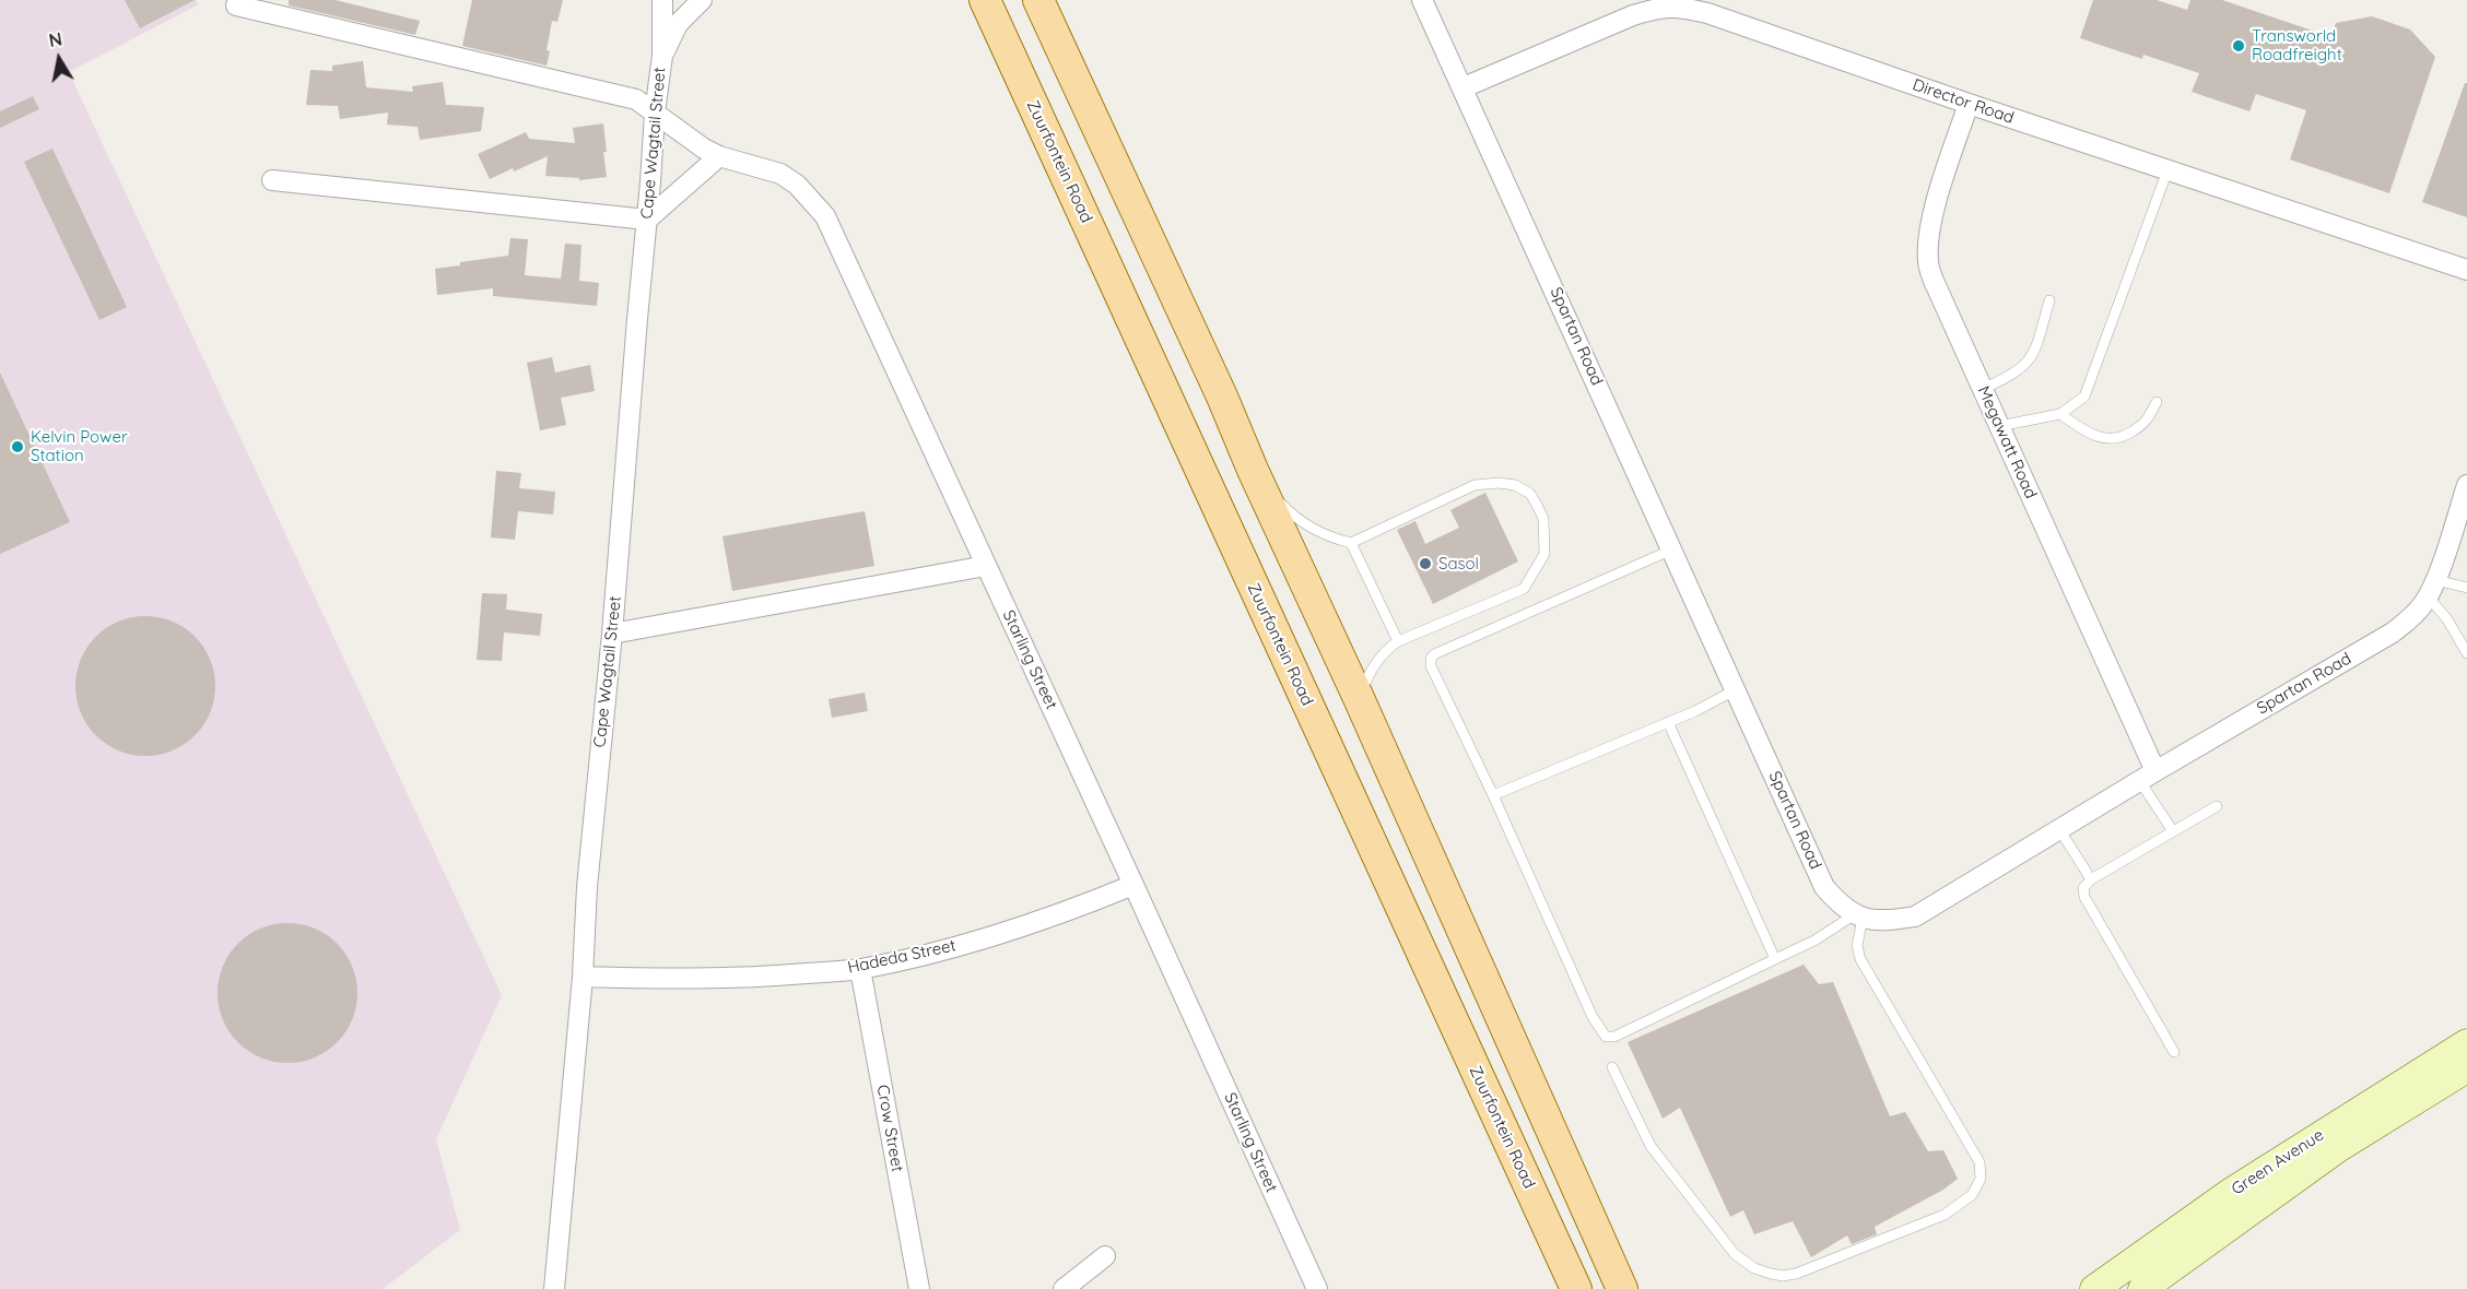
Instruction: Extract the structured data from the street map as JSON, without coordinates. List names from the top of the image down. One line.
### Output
{"streets":{"main road":["Zuurfontein Road","Green Avenue"],"street":["Director Road","Cape Wagtail Street","Spartan Road","Megawatt Road","Starling Street","Hadeda Street","Crow Street"]},"crossings":[["Director Road","Spartan Road"],["Director Road","Megawatt Road"],["Cape Wagtail Street","Starling Street"],["Cape Wagtail Street","Hadeda Street"],["Spartan Road","Megawatt Road"],["Starling Street","Hadeda Street"],["Hadeda Street","Crow Street"]],"places":["Transworld Roadfreight","Kelvin Power Station","Sasol"],"north":"top"}
